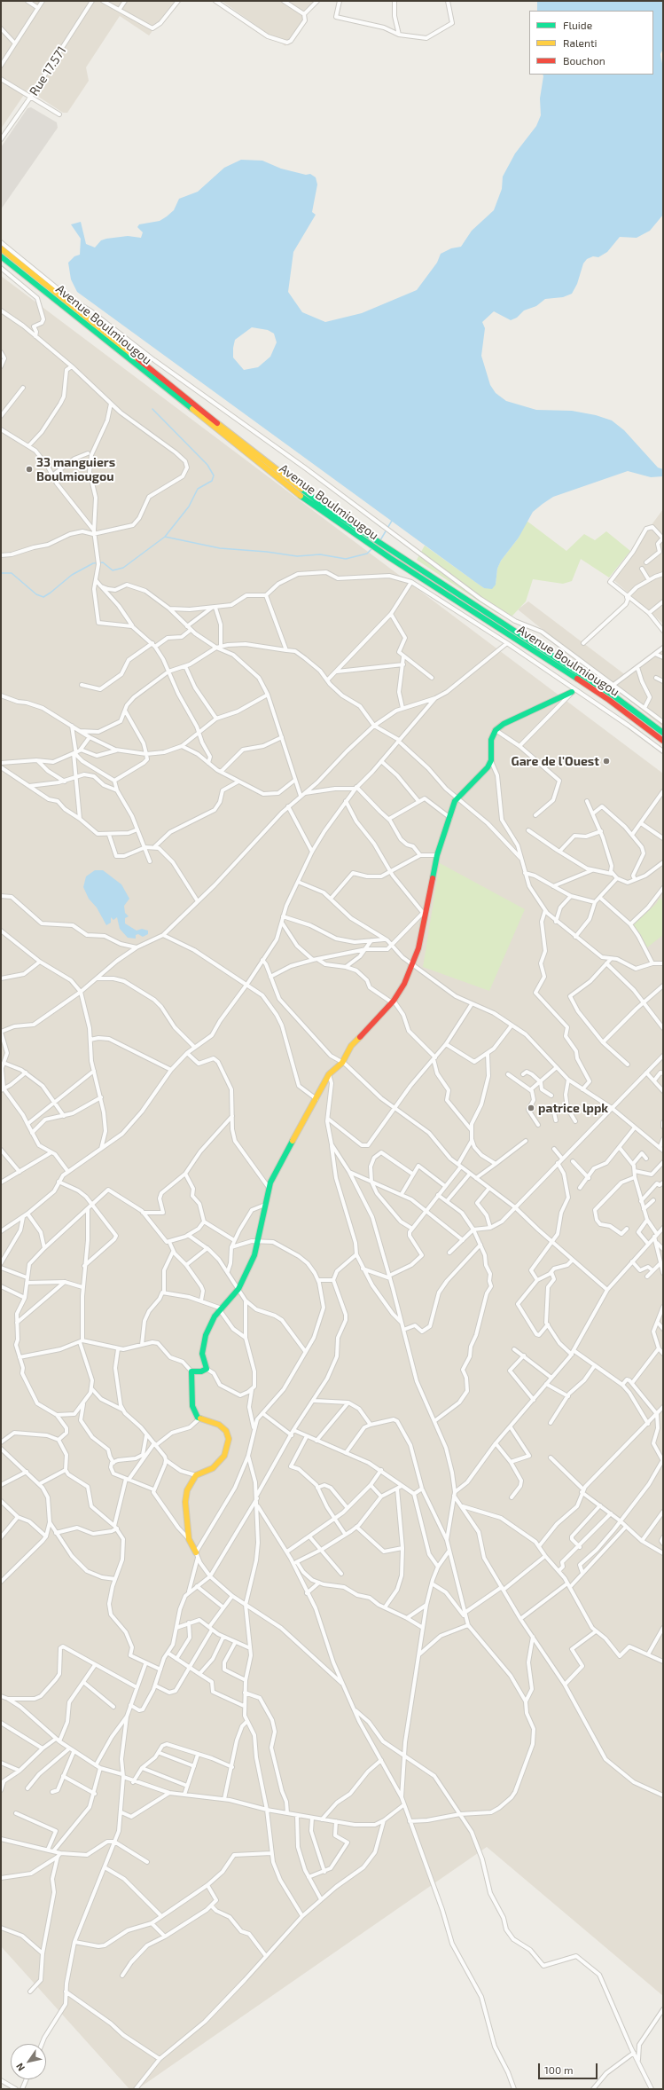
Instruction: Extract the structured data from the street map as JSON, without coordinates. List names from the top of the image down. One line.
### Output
{"streets":{"main road":["Avenue Boulmiougou"],"street":["Rue 17.571"]},"places":["33 manguiers Boulmiougou","Gare de l'Ouest","patrice lppk"],"legend":["Fluide","Ralenti","Bouchon"],"scale_bar":"100 m","north":"bottom left"}
